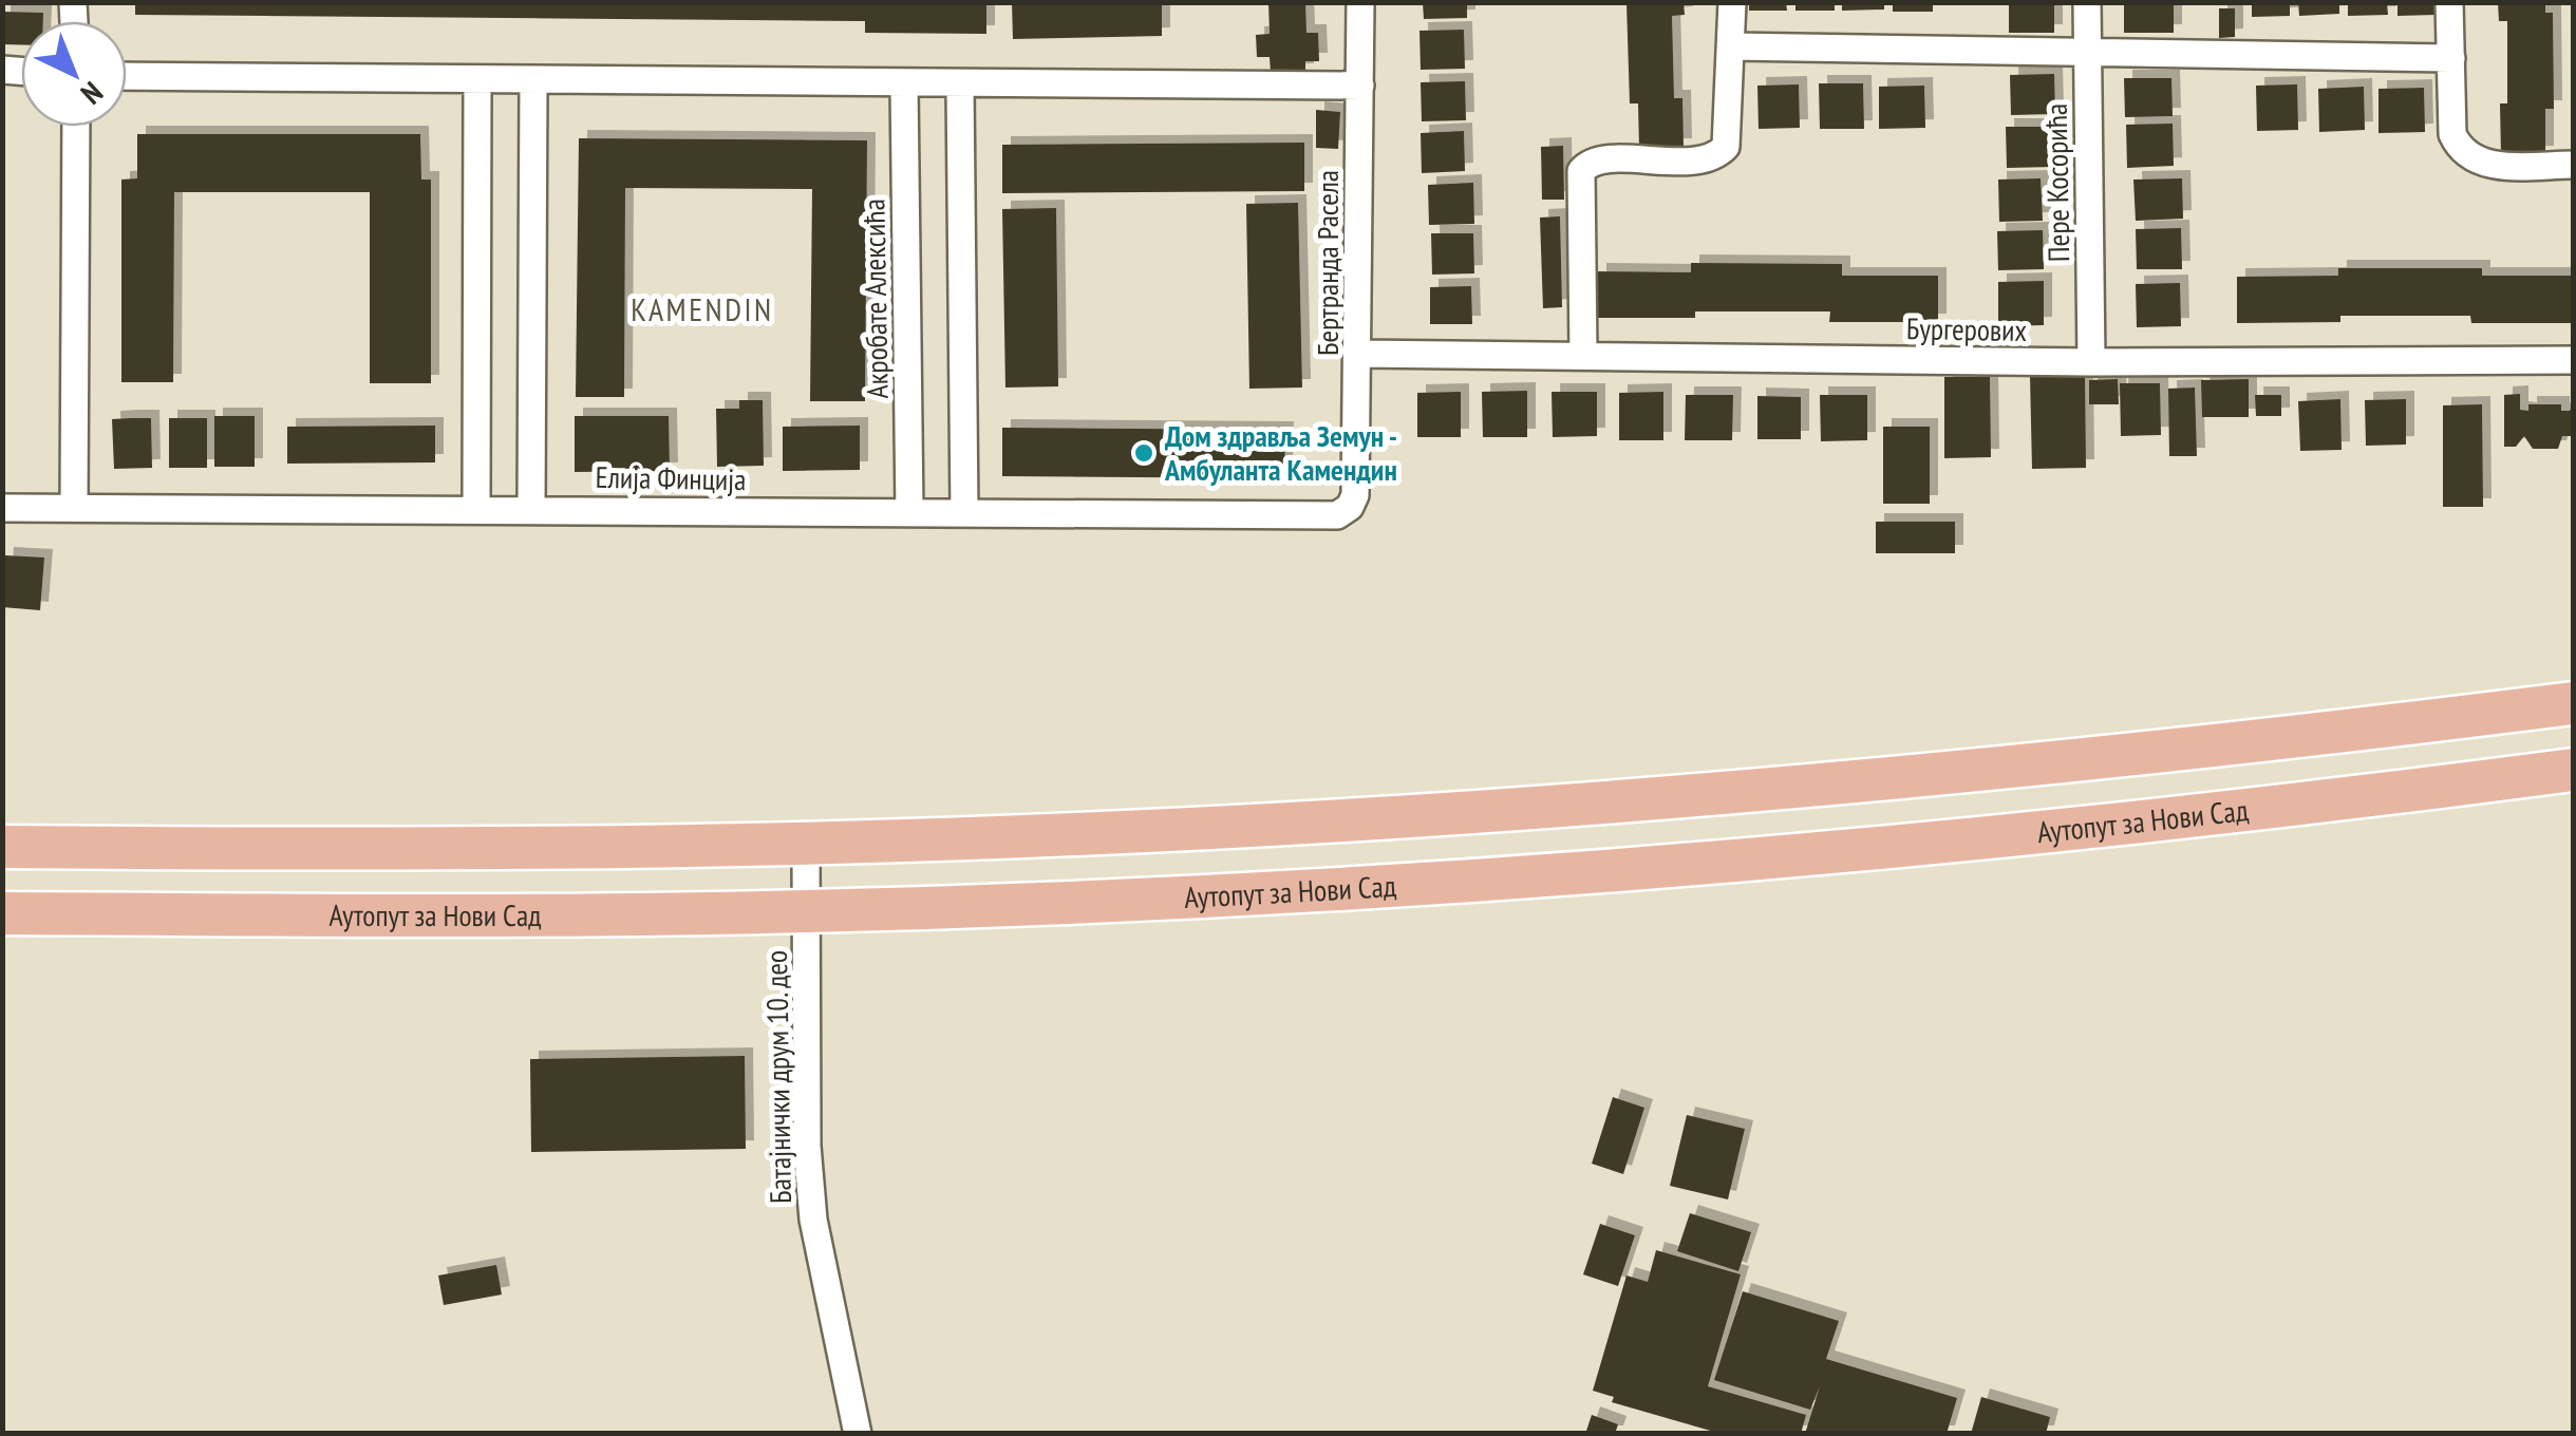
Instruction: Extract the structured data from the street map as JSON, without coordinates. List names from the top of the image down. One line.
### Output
{"streets":{"main road":["Аутопут за Нови Сад"],"street":["Пере Косорића","Бертранда Расела","Акробате Алексића","Бургерових","Елија Финција","Батајнички друм 10. део"]},"crossings":[["Пере Косорића","Бургерових"],["Бертранда Расела","Бургерових"],["Бертранда Расела","Елија Финција"],["Акробате Алексића","Елија Финција"],["Аутопут за Нови Сад","Батајнички друм 10. део"]],"districts":["KAMENDIN"],"places":["Дом здравља Земун - Амбуланта Камендин"],"north":"bottom right"}
